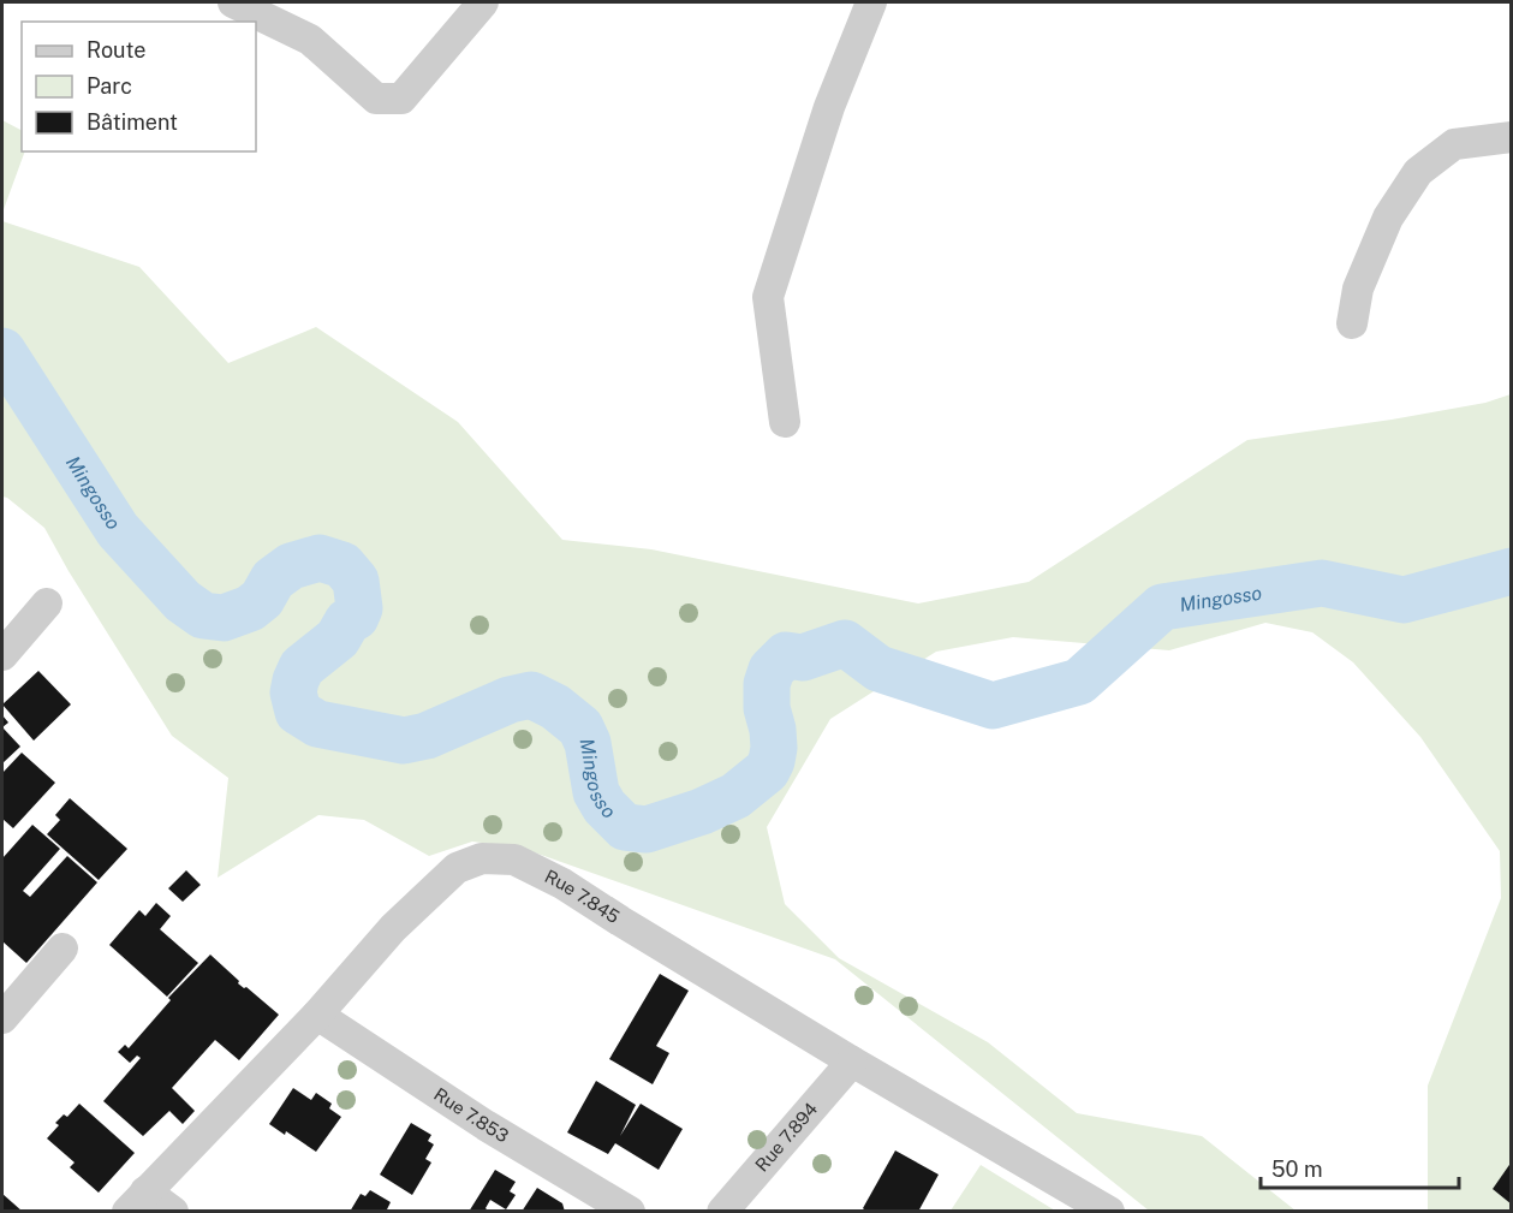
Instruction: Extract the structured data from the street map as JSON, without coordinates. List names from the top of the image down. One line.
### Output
{"streets":{"street":["Rue 7.845","Rue 7.853","Rue 7.894"]},"crossings":[["Rue 7.845","Rue 7.853"],["Rue 7.845","Rue 7.894"]],"water":["Mingosso"],"legend":["Route","Parc","Bâtiment"],"scale_bar":"50 m"}
